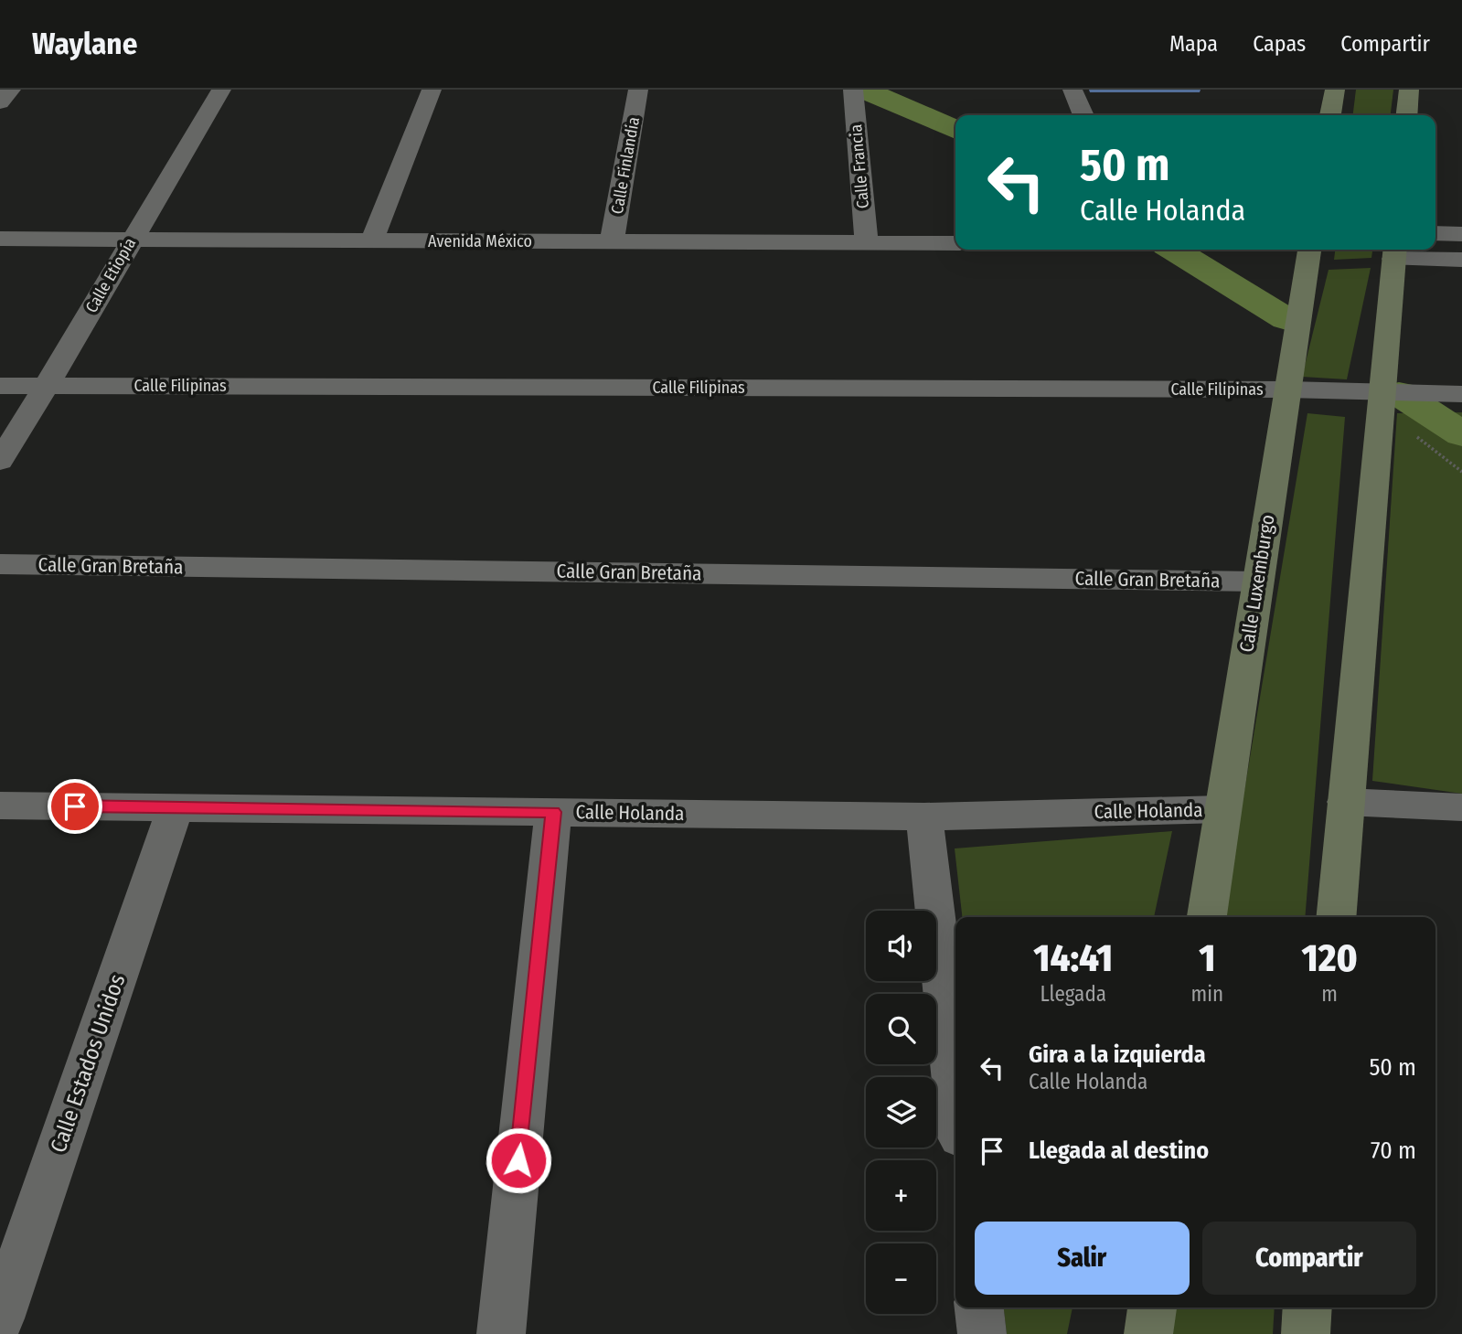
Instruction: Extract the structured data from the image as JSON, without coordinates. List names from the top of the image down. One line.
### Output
{"streets":{"street":["Calle Finlandia","Calle Francia","Avenida México","Calle Etiopía","Calle Filipinas","Calle Gran Bretaña","Calle Luxemburgo","Calle Holanda","Calle Estados Unidos"]},"crossings":[["Calle Finlandia","Avenida México"],["Calle Francia","Avenida México"],["Avenida México","Calle Etiopía"],["Calle Etiopía","Calle Filipinas"],["Calle Filipinas","Calle Luxemburgo"],["Calle Gran Bretaña","Calle Luxemburgo"],["Calle Luxemburgo","Calle Holanda"],["Calle Holanda","Calle Estados Unidos"]],"page":{"header":"Waylane","nav":["Mapa","Capas","Compartir"],"turn":["50 m","Calle Holanda"],"map_buttons":["+","−"],"eta":["14:41","Llegada","1","min","120","m"],"list":[{"name":"Gira a la izquierda","note":"Calle Holanda","value":"50 m"},{"name":"Llegada al destino","value":"70 m"}],"buttons":["Salir","Compartir"]}}
